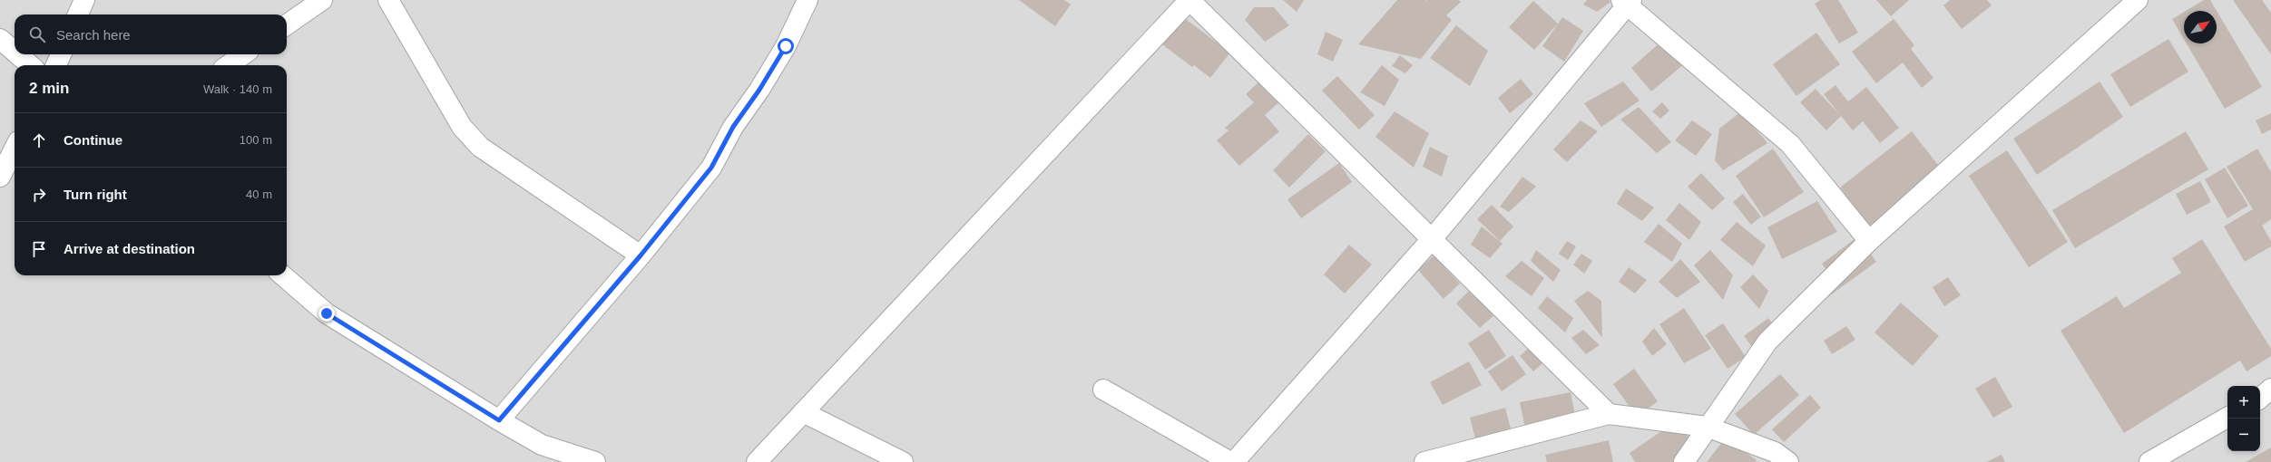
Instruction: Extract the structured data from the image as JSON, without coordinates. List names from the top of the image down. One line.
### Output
{"north":"top right","page":{"search":"Search here","heading":["2 min","Walk · 140 m"],"list":[["Continue","100 m"],["Turn right","40 m"],"Arrive at destination"],"map_buttons":["+","−"]}}
